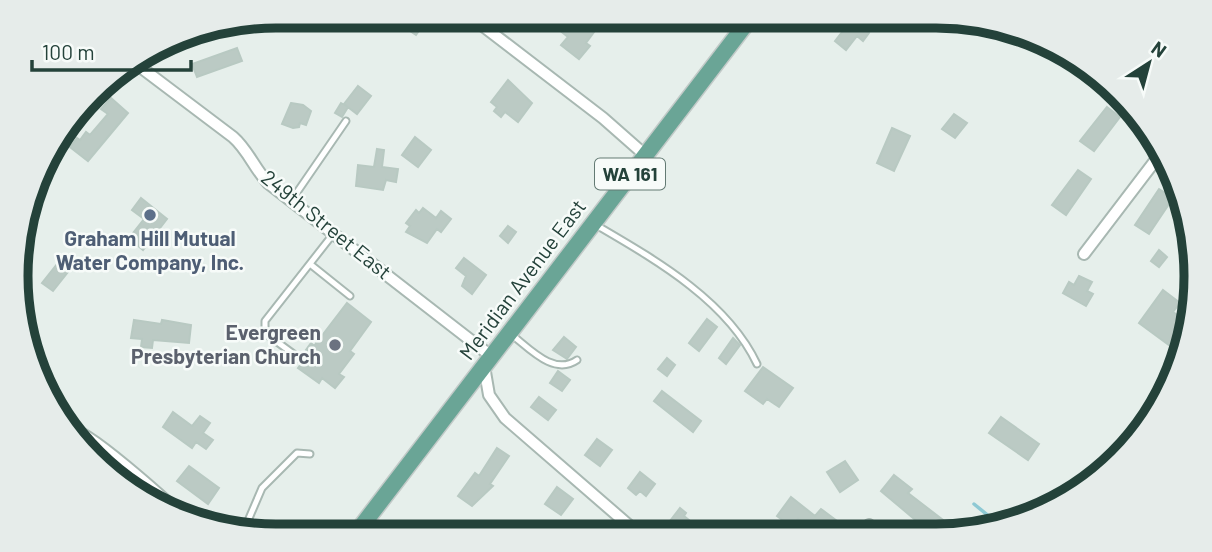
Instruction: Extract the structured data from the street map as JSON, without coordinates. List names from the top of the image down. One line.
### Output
{"streets":{"main road":["WA 161","Meridian Avenue East"],"street":["249th Street East"]},"crossings":[["249th Street East","Meridian Avenue East"]],"places":["Graham Hill Mutual Water Company, Inc.","Evergreen Presbyterian Church"],"scale_bar":"100 m","north":"top right"}
